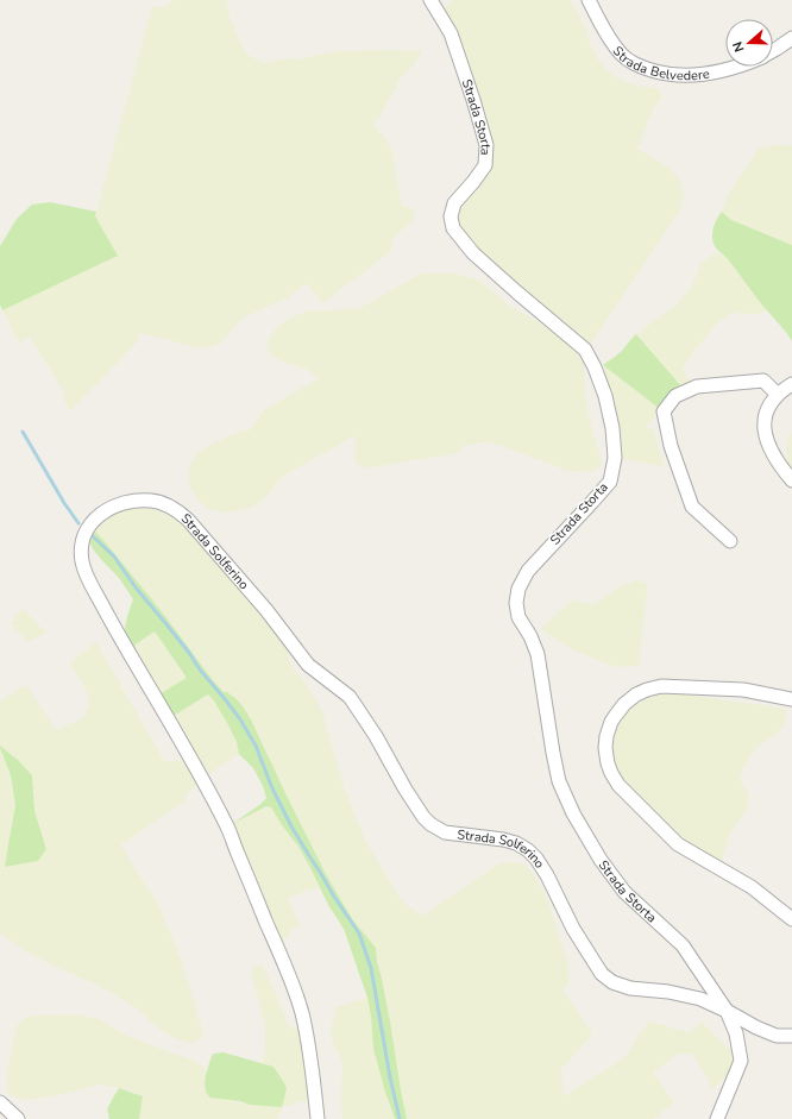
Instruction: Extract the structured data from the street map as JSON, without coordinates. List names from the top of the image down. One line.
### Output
{"streets":{"street":["Strada Belvedere","Strada Storta","Strada Solferino"]},"crossings":[["Strada Storta","Strada Solferino"]],"north":"left"}
